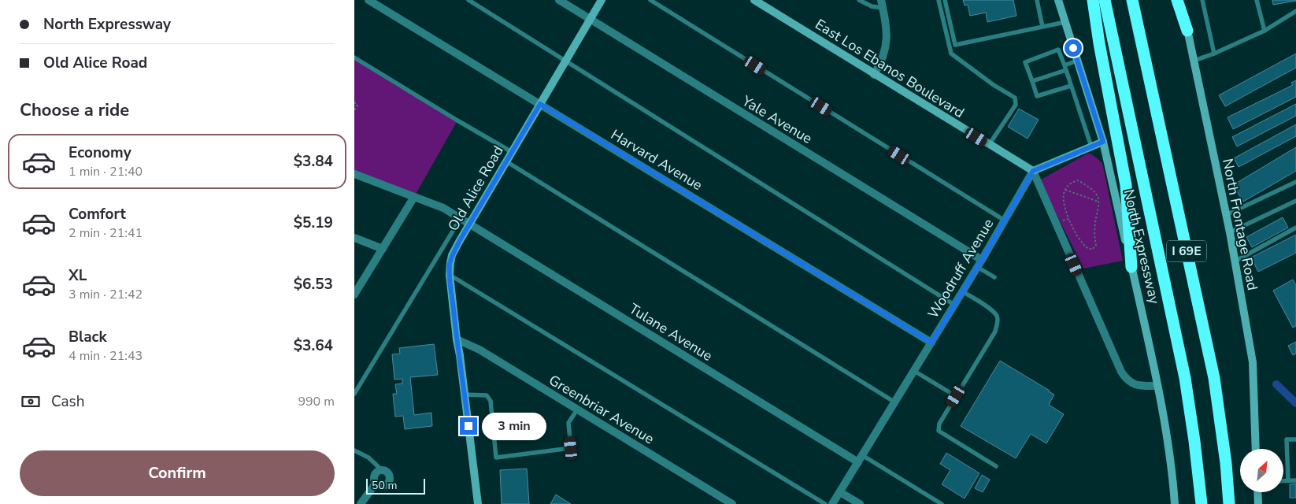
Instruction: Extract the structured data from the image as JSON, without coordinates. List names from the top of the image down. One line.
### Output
{"streets":{"highway":["North Expressway","I 69E"],"main road":["East Los Ebanos Boulevard","Old Alice Road","North Frontage Road"],"street":["Yale Avenue","Harvard Avenue","Woodruff Avenue","Tulane Avenue","Greenbriar Avenue"]},"crossings":[["East Los Ebanos Boulevard","Woodruff Avenue"],["Yale Avenue","Old Alice Road"],["Yale Avenue","Woodruff Avenue"],["Harvard Avenue","Old Alice Road"],["Harvard Avenue","Woodruff Avenue"],["Old Alice Road","Tulane Avenue"],["Old Alice Road","Greenbriar Avenue"],["Woodruff Avenue","Tulane Avenue"]],"scale_bar":"50 m","north":"top right","page":{"banner":["North Expressway","Old Alice Road"],"heading":"Choose a ride","list":[{"name":"Economy","note":"1 min · 21:40","value":"$3.84"},{"name":"Comfort","note":"2 min · 21:41","value":"$5.19"},{"name":"XL","note":"3 min · 21:42","value":"$6.53"},{"name":"Black","note":"4 min · 21:43","value":"$3.64"}],"pay":["Cash","990 m"],"bubble":"3 min","buttons":"Confirm","scale":"50 m"}}
